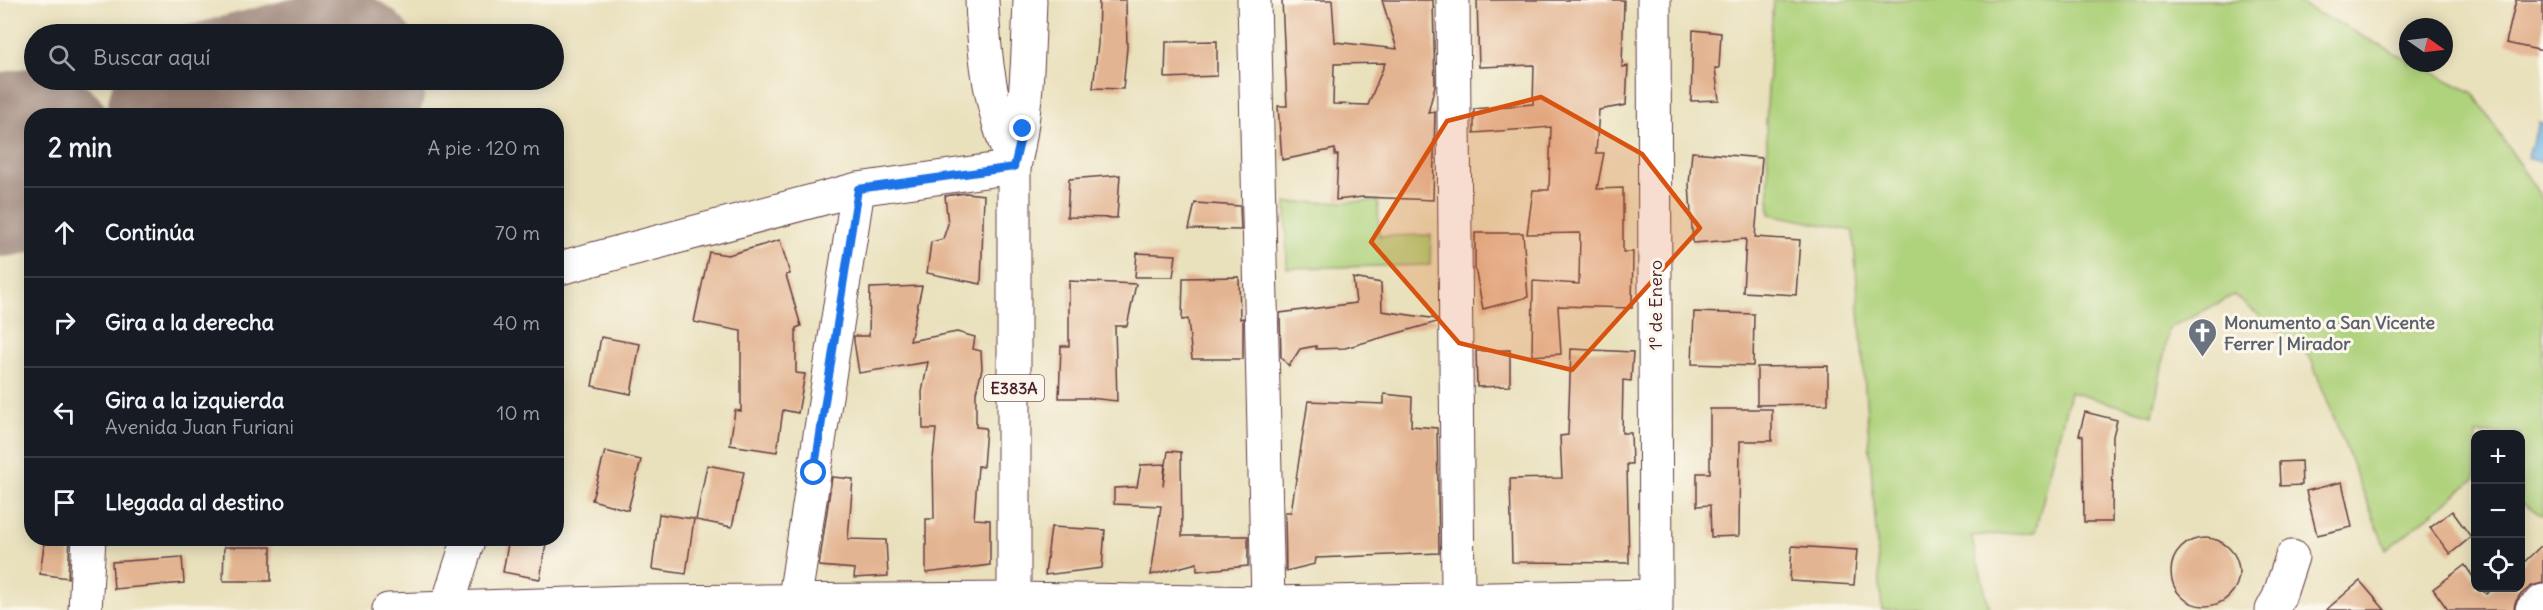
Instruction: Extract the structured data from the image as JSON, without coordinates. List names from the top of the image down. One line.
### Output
{"streets":{"street":["1º de Enero","E383A"]},"places":{"church":["Monumento a San Vicente Ferrer | Mirador"]},"north":"right","page":{"search":"Buscar aquí","heading":["2 min","A pie · 120 m"],"list":[["Continúa","70 m"],["Gira a la derecha","40 m"],["Gira a la izquierda","Avenida Juan Furiani","10 m"],"Llegada al destino"],"map_buttons":["+","−"]}}
